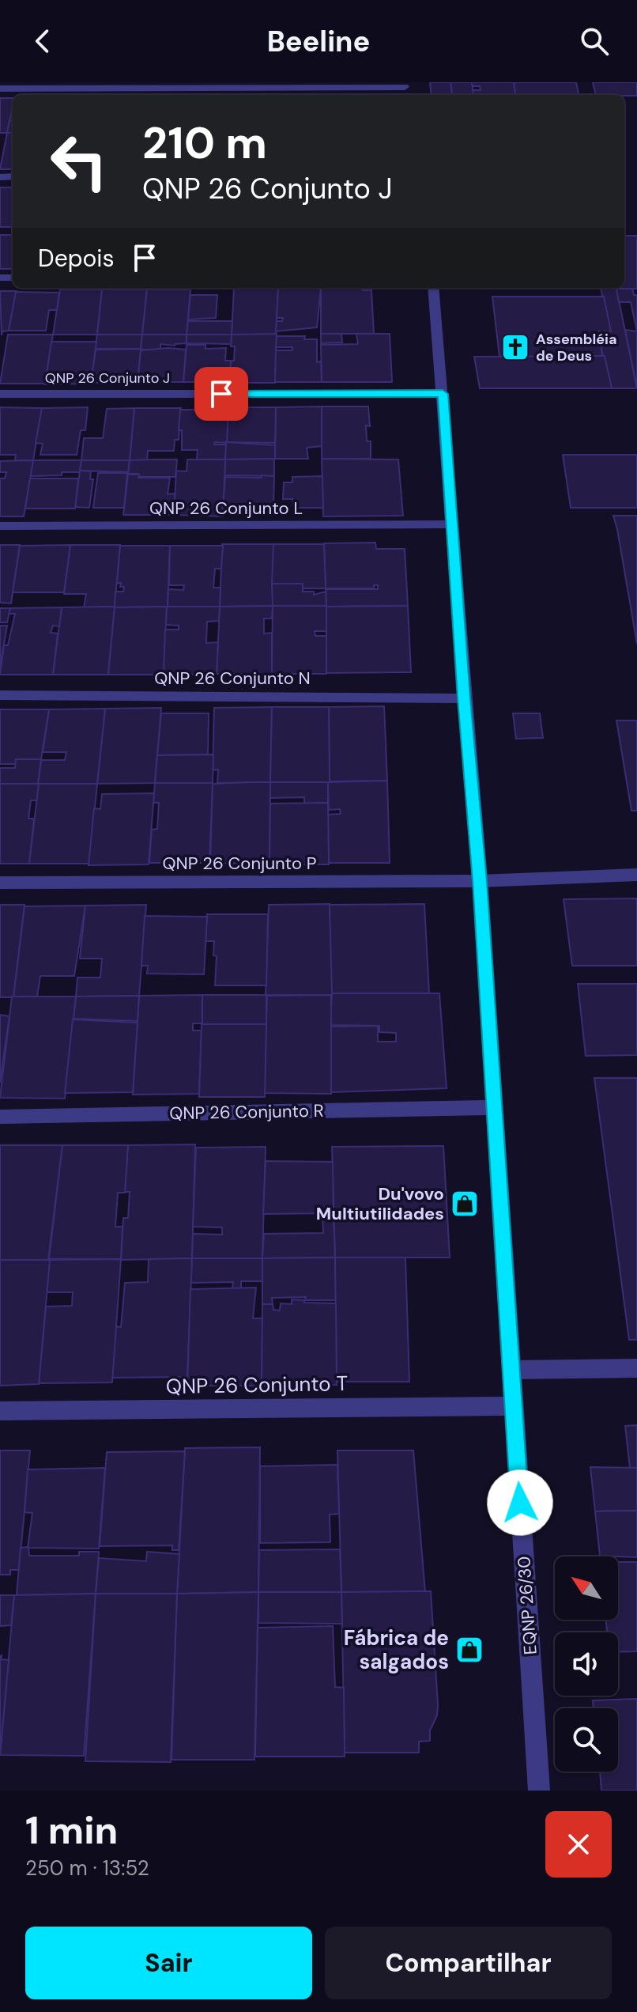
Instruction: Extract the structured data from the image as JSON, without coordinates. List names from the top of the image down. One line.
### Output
{"streets":{"street":["QNP 26 Conjunto J","QNP 26 Conjunto L","QNP 26 Conjunto N","QNP 26 Conjunto P","QNP 26 Conjunto R","QNP 26 Conjunto T","EQNP 26/30"]},"crossings":[["QNP 26 Conjunto J","EQNP 26/30"],["QNP 26 Conjunto L","EQNP 26/30"],["QNP 26 Conjunto N","EQNP 26/30"],["QNP 26 Conjunto P","EQNP 26/30"],["QNP 26 Conjunto R","EQNP 26/30"],["QNP 26 Conjunto T","EQNP 26/30"]],"places":{"church":["Assembléia de Deus"],"shop":["Du'vovo Multiutilidades","Fábrica de salgados"]},"north":"top left","page":{"header":"Beeline","turn":["210 m","QNP 26 Conjunto J"],"then":"Depois","heading":["1 min","250 m · 13:52"],"buttons":["Sair","Compartilhar"]}}
